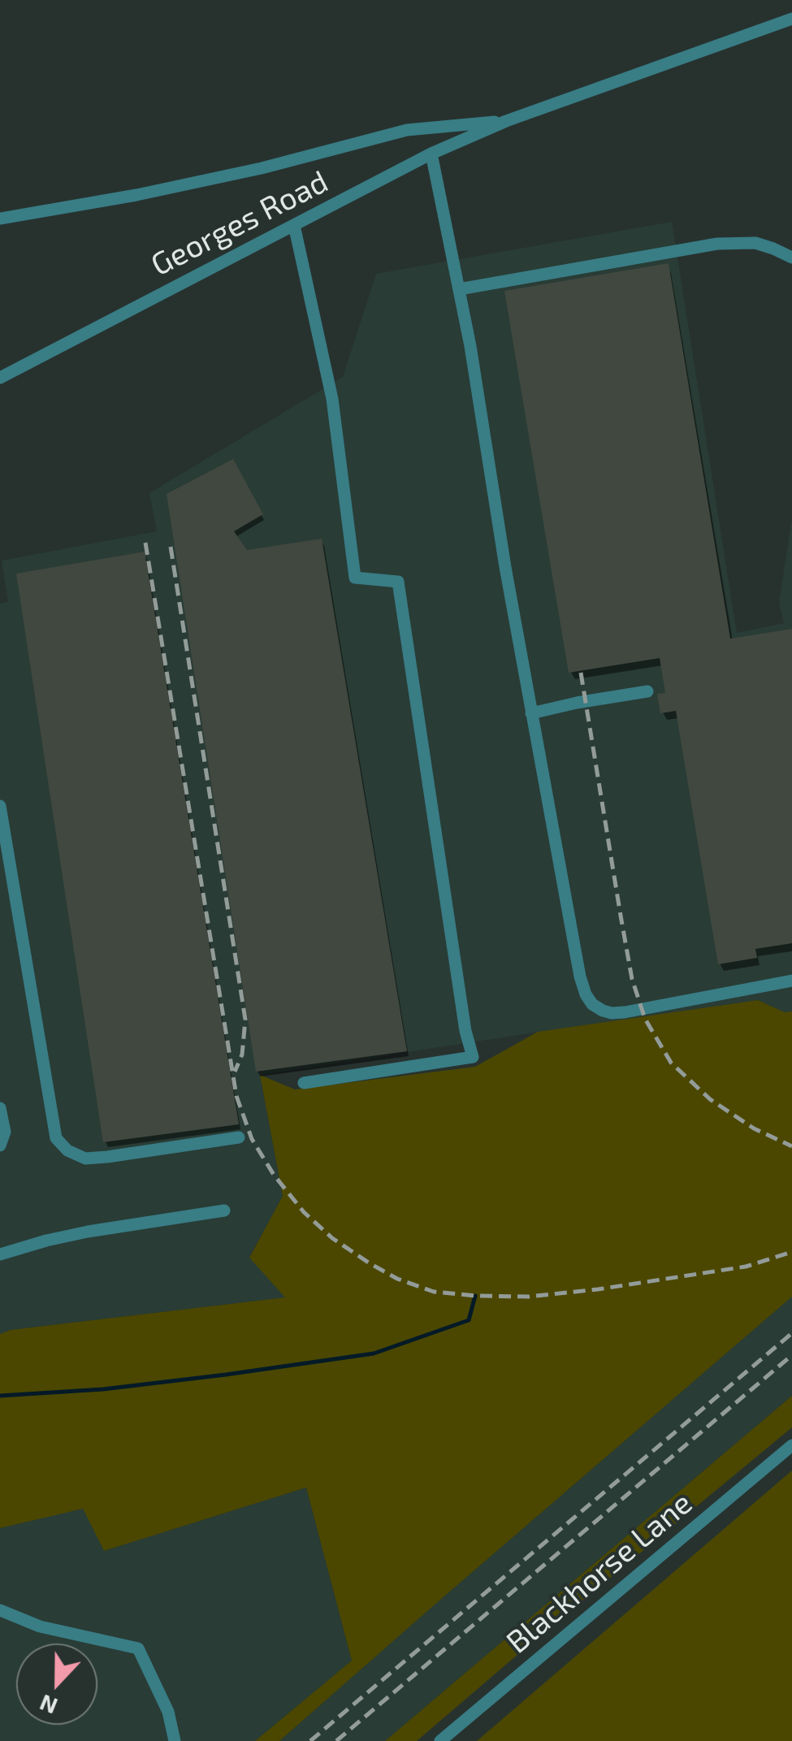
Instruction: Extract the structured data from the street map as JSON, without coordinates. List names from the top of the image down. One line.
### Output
{"streets":{"street":["Georges Road","Blackhorse Lane"]},"north":"bottom"}
